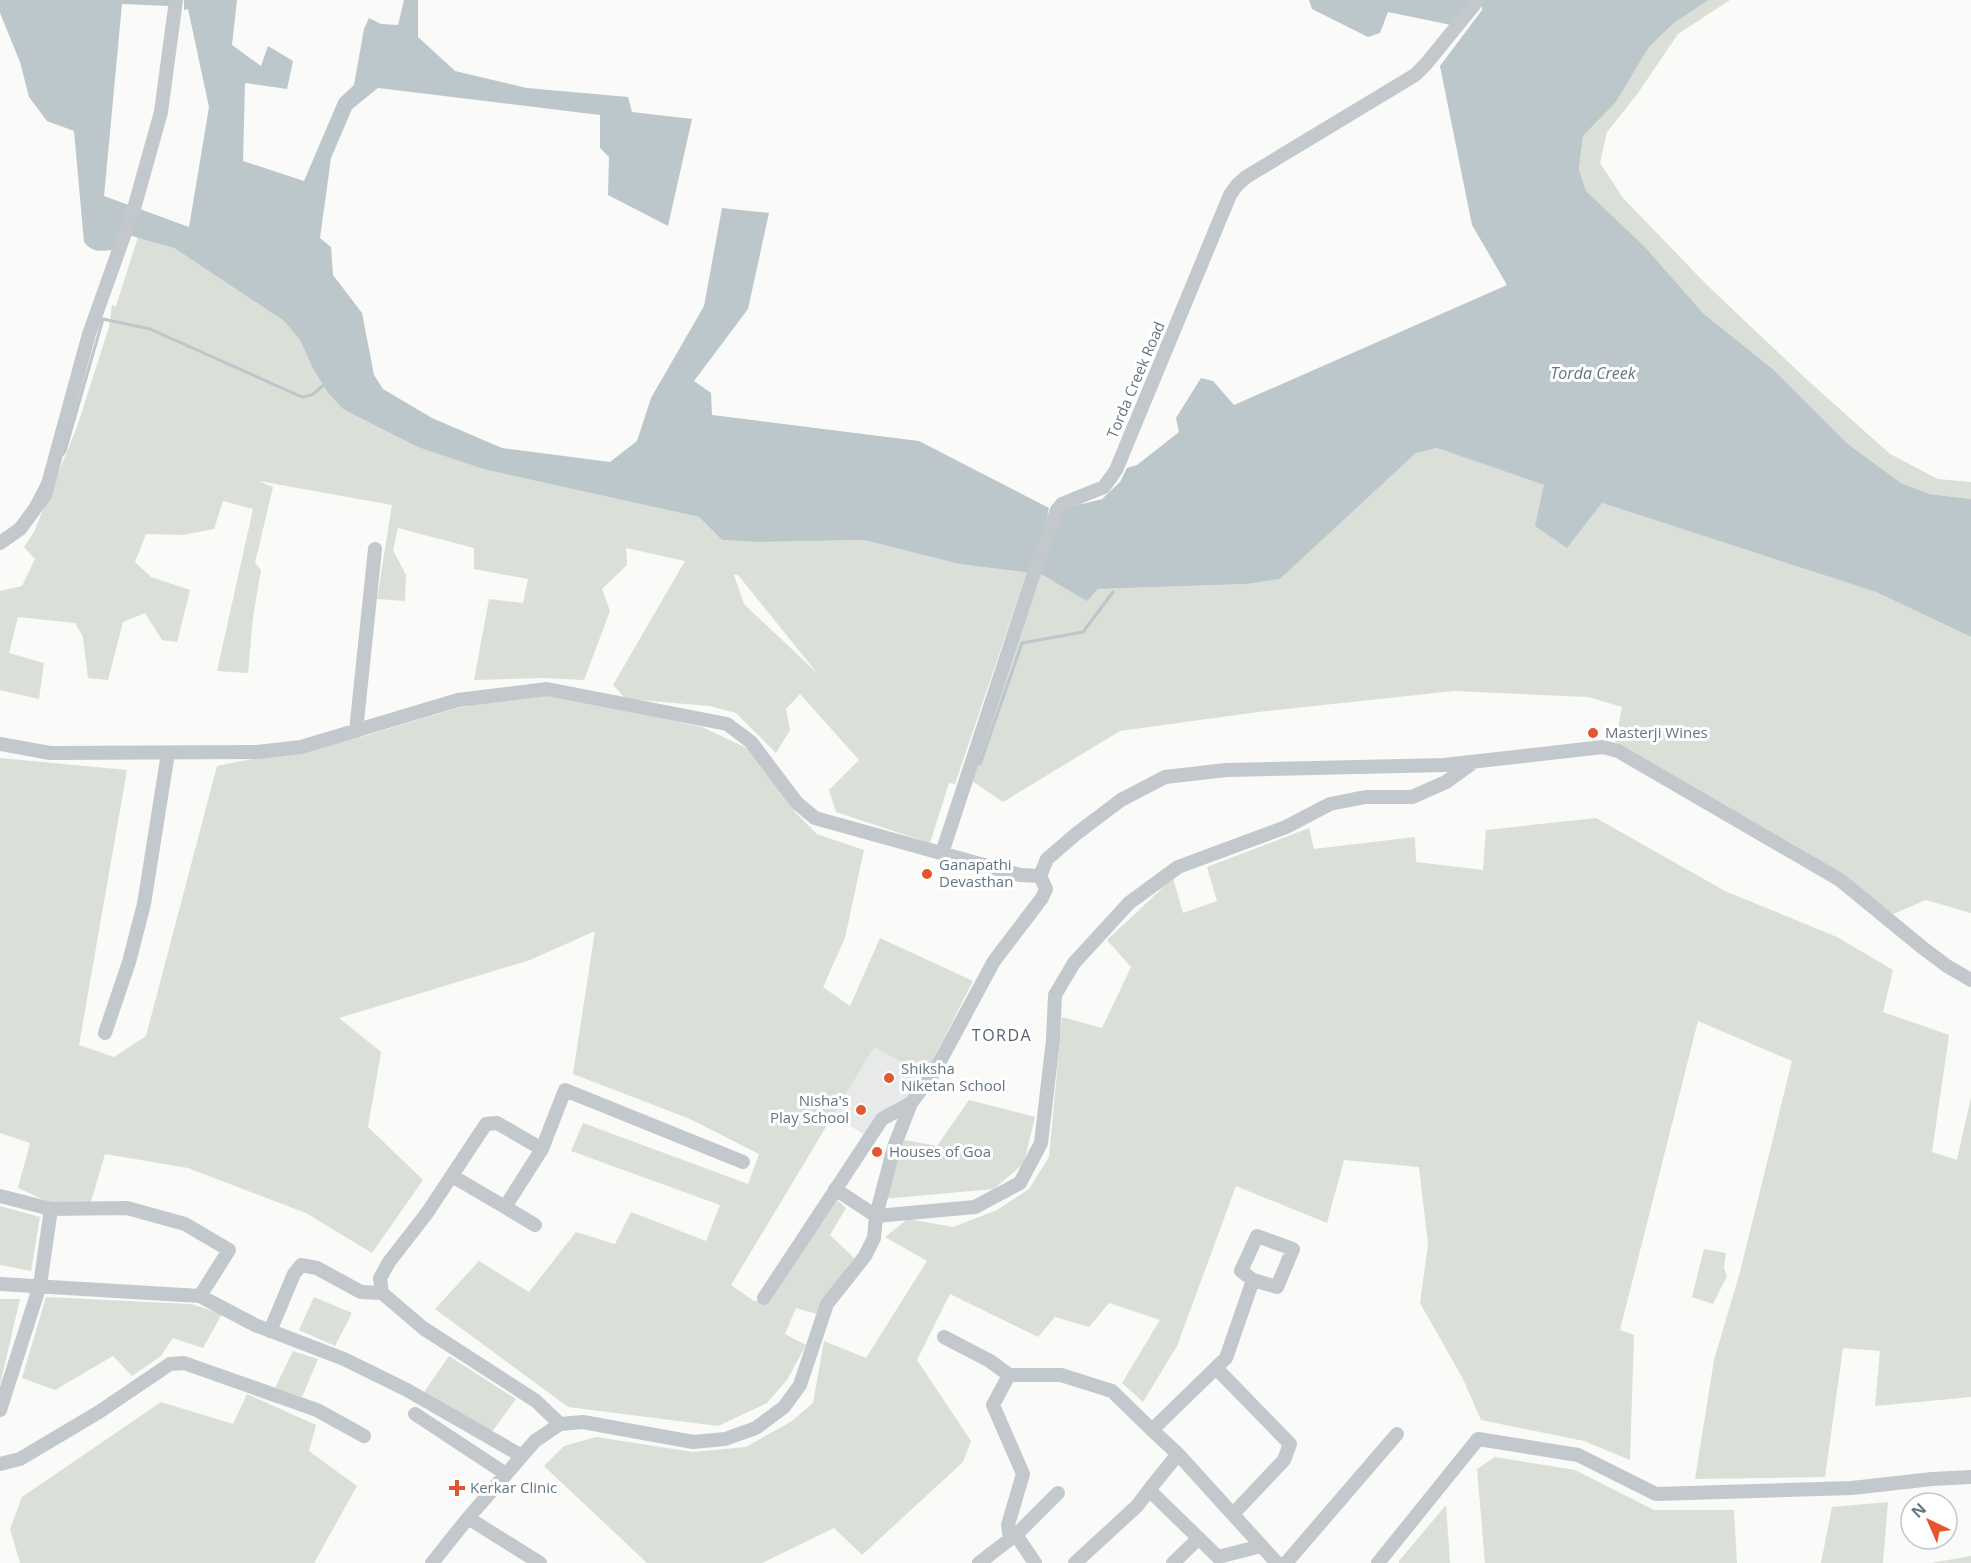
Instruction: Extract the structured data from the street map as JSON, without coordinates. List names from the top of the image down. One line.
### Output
{"streets":{"street":["Torda Creek Road"]},"districts":["TORDA"],"water":["Torda Creek"],"places":{"other":["Masterji Wines","Ganapathi Devasthan","Shiksha Niketan School","Nisha's Play School","Houses of Goa"],"health":["Kerkar Clinic"]},"north":"top left"}
